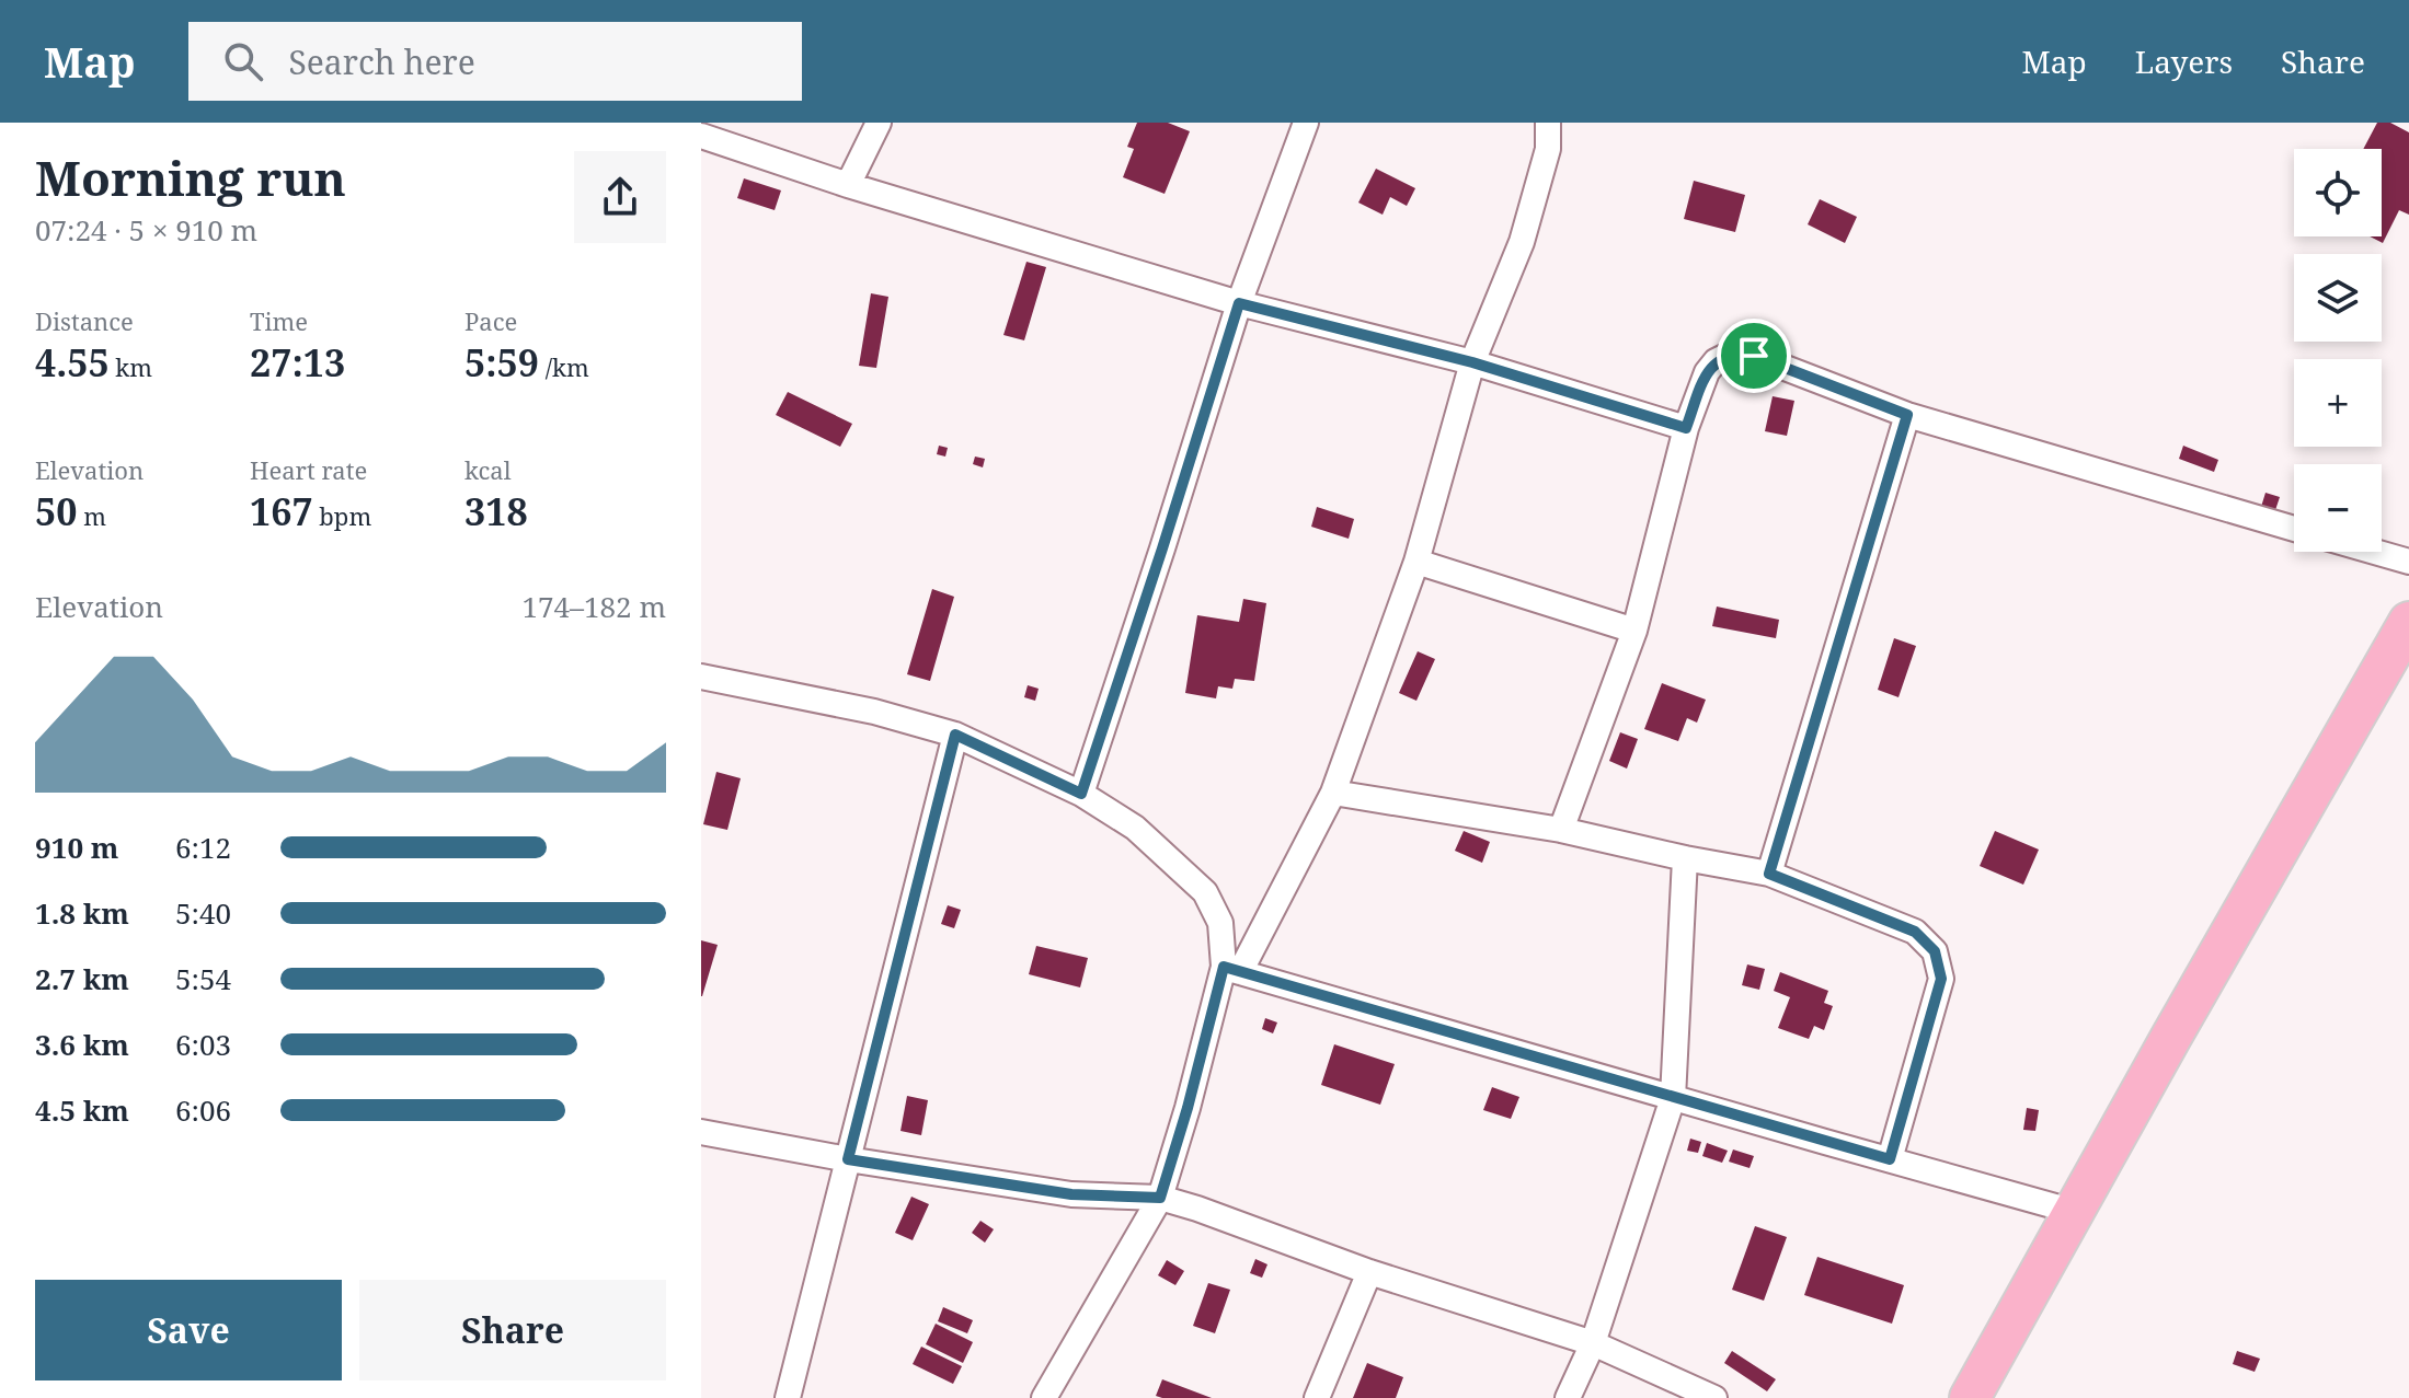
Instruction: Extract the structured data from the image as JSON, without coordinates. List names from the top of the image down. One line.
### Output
{"page":{"header":"Map","search":"Search here","nav":["Map","Layers","Share"],"heading":["Morning run","07:24 · 5 × 910 m"],"map_buttons":["+","−"],"stats":[["Distance","4.55 km"],["Time","27:13"],["Pace","5:59 /km"],["Elevation","50 m"],["Heart rate","167 bpm"],["kcal","318"]],"chart":["Elevation","174–182 m"],"list":[{"name":"910 m","note":"6:12"},{"name":"1.8 km","note":"5:40"},{"name":"2.7 km","note":"5:54"},{"name":"3.6 km","note":"6:03"},{"name":"4.5 km","note":"6:06"}],"buttons":["Save","Share"]}}
